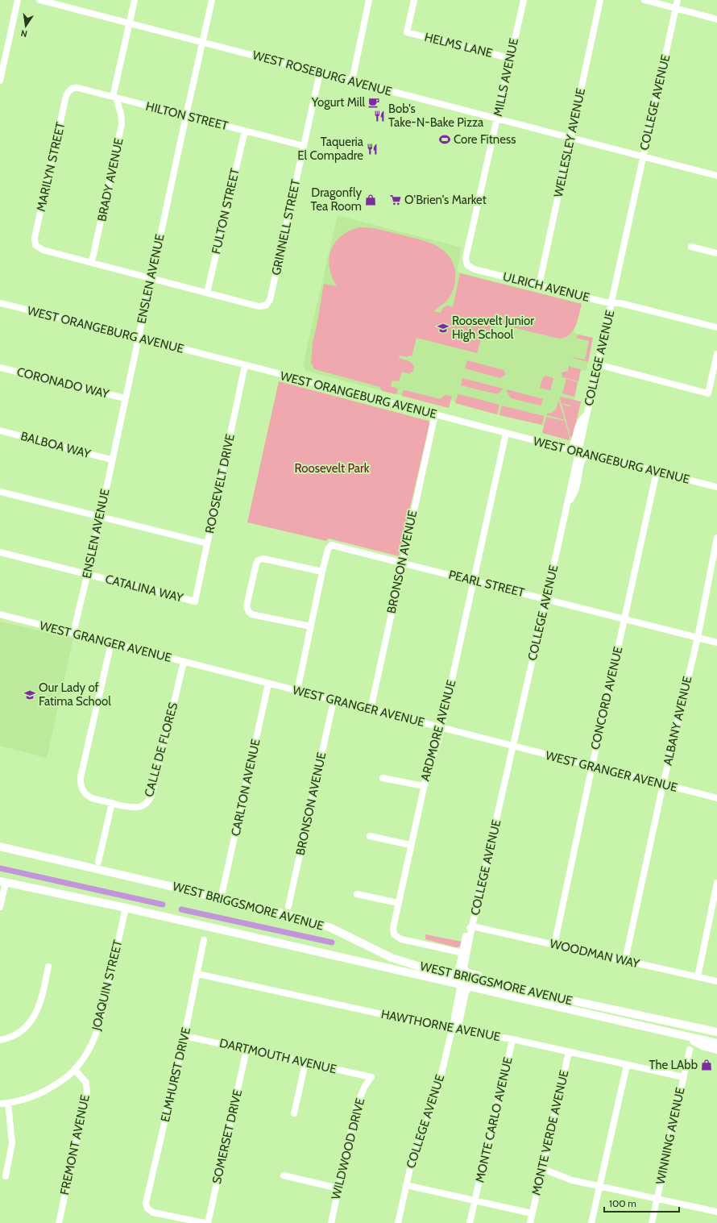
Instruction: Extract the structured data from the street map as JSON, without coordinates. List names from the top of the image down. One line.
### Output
{"streets":{"main road":["WEST BRIGGSMORE AVENUE"],"street":["HELMS LANE","WEST ROSEBURG AVENUE","MILLS AVENUE","COLLEGE AVENUE","HILTON STREET","WELLESLEY AVENUE","MARILYN STREET","BRADY AVENUE","FULTON STREET","GRINNELL STREET","ENSLEN AVENUE","ULRICH AVENUE","WEST ORANGEBURG AVENUE","CORONADO WAY","BALBOA WAY","ROOSEVELT DRIVE","BRONSON AVENUE","PEARL STREET","CATALINA WAY","WEST GRANGER AVENUE","CONCORD AVENUE","ALBANY AVENUE","ARDMORE AVENUE","CALLE DE FLORES","CARLTON AVENUE","WOODMAN WAY","JOAQUIN STREET","HAWTHORNE AVENUE","DARTMOUTH AVENUE","ELMHURST DRIVE","MONTE CARLO AVENUE","MONTE VERDE AVENUE","WINNING AVENUE","SOMERSET DRIVE","FREMONT AVENUE","WILDWOOD DRIVE"]},"crossings":[["HELMS LANE","MILLS AVENUE"],["WEST ROSEBURG AVENUE","MILLS AVENUE"],["WEST ROSEBURG AVENUE","COLLEGE AVENUE"],["WEST ROSEBURG AVENUE","WELLESLEY AVENUE"],["WEST ROSEBURG AVENUE","BRADY AVENUE"],["WEST ROSEBURG AVENUE","GRINNELL STREET"],["WEST ROSEBURG AVENUE","ENSLEN AVENUE"],["MILLS AVENUE","ULRICH AVENUE"],["COLLEGE AVENUE","ULRICH AVENUE"],["COLLEGE AVENUE","WEST ORANGEBURG AVENUE"],["COLLEGE AVENUE","PEARL STREET"],["COLLEGE AVENUE","WEST GRANGER AVENUE"],["COLLEGE AVENUE","ARDMORE AVENUE"],["COLLEGE AVENUE","WEST BRIGGSMORE AVENUE"],["COLLEGE AVENUE","WOODMAN WAY"],["COLLEGE AVENUE","HAWTHORNE AVENUE"],["HILTON STREET","MARILYN STREET"],["HILTON STREET","BRADY AVENUE"],["HILTON STREET","FULTON STREET"],["HILTON STREET","GRINNELL STREET"],["HILTON STREET","ENSLEN AVENUE"],["WELLESLEY AVENUE","ULRICH AVENUE"],["MARILYN STREET","BRADY AVENUE"],["FULTON STREET","GRINNELL STREET"],["ENSLEN AVENUE","WEST ORANGEBURG AVENUE"],["ENSLEN AVENUE","CORONADO WAY"],["ENSLEN AVENUE","BALBOA WAY"],["ENSLEN AVENUE","CATALINA WAY"],["ENSLEN AVENUE","WEST GRANGER AVENUE"],["WEST ORANGEBURG AVENUE","ROOSEVELT DRIVE"],["WEST ORANGEBURG AVENUE","BRONSON AVENUE"],["WEST ORANGEBURG AVENUE","CONCORD AVENUE"],["WEST ORANGEBURG AVENUE","ARDMORE AVENUE"],["ROOSEVELT DRIVE","CATALINA WAY"],["BRONSON AVENUE","PEARL STREET"],["BRONSON AVENUE","WEST GRANGER AVENUE"],["PEARL STREET","CONCORD AVENUE"],["PEARL STREET","ALBANY AVENUE"],["PEARL STREET","ARDMORE AVENUE"],["WEST GRANGER AVENUE","CONCORD AVENUE"],["WEST GRANGER AVENUE","ALBANY AVENUE"],["WEST GRANGER AVENUE","ARDMORE AVENUE"],["WEST GRANGER AVENUE","CALLE DE FLORES"],["WEST GRANGER AVENUE","CARLTON AVENUE"],["CONCORD AVENUE","WOODMAN WAY"],["ALBANY AVENUE","WOODMAN WAY"],["WEST BRIGGSMORE AVENUE","JOAQUIN STREET"],["JOAQUIN STREET","FREMONT AVENUE"],["HAWTHORNE AVENUE","ELMHURST DRIVE"],["HAWTHORNE AVENUE","MONTE CARLO AVENUE"],["HAWTHORNE AVENUE","MONTE VERDE AVENUE"],["HAWTHORNE AVENUE","WINNING AVENUE"],["DARTMOUTH AVENUE","ELMHURST DRIVE"],["DARTMOUTH AVENUE","SOMERSET DRIVE"],["DARTMOUTH AVENUE","WILDWOOD DRIVE"]],"parks":["Roosevelt Park"],"places":{"cafe":["Yogurt Mill"],"restaurant":["Bob's Take-N-Bake Pizza","Taqueria El Compadre"],"sports":["Core Fitness"],"shop":["Dragonfly Tea Room","The LAbb"],"supermarket":["O'Brien's Market"],"school or university":["Roosevelt Junior High School","Our Lady of Fatima School"]},"scale_bar":"100 m","north":"bottom"}
